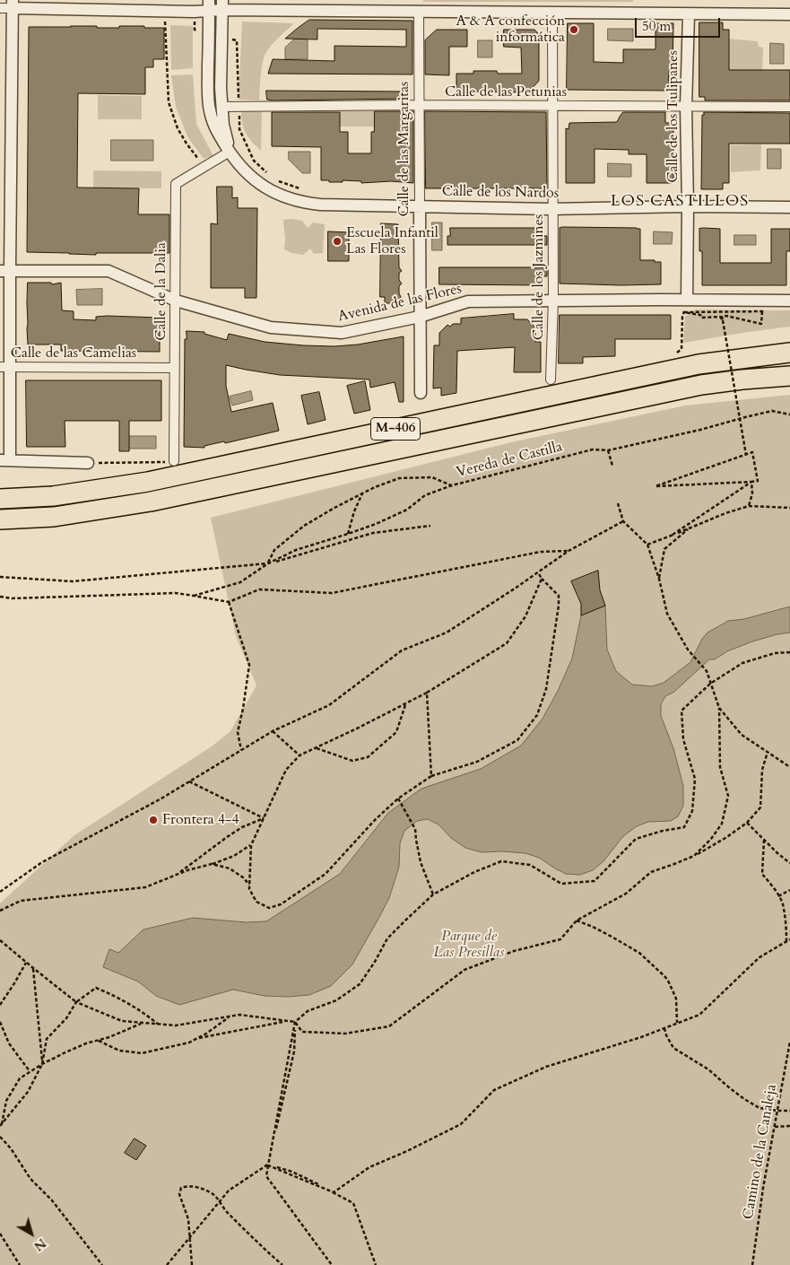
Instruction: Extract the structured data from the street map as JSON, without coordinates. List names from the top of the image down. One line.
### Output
{"streets":{"highway":["M-406"],"street":["Calle de las Petunias","Calle de los Tulipanes","Calle de las Margaritas","Calle de los Nardos","Calle de los Jazmines","Calle de la Dalia","Avenida de las Flores","Calle de las Camelias"],"path":["Vereda de Castilla","Camino de la Canaleja"]},"crossings":[["Calle de las Petunias","Calle de los Tulipanes"],["Calle de las Petunias","Calle de las Margaritas"],["Calle de las Petunias","Calle de los Nardos"],["Calle de las Petunias","Calle de los Jazmines"],["Calle de los Tulipanes","Calle de los Nardos"],["Calle de los Tulipanes","Avenida de las Flores"],["Calle de las Margaritas","Calle de los Nardos"],["Calle de las Margaritas","Avenida de las Flores"],["Calle de los Nardos","Calle de los Jazmines"],["Calle de los Nardos","Calle de la Dalia"],["Calle de los Jazmines","Avenida de las Flores"],["Calle de la Dalia","Avenida de las Flores"],["Calle de la Dalia","Calle de las Camelias"]],"districts":["LOS CASTILLOS"],"parks":["Parque de Las Presillas"],"places":["A & A confección informática","Escuela Infantil Las Flores","Frontera 4-4"],"scale_bar":"50 m","north":"bottom right"}
